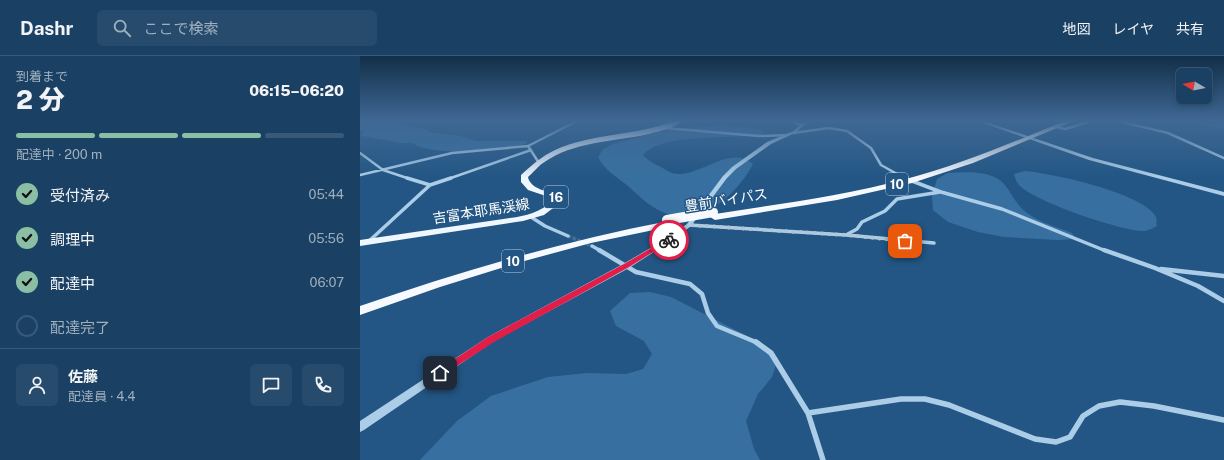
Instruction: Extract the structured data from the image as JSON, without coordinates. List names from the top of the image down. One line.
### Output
{"streets":{"highway":["10","豊前バイパス"],"main road":["16","吉富本耶馬渓線"]},"north":"left","page":{"header":"Dashr","search":"ここで検索","nav":["地図","レイヤ","共有"],"heading":["2 分","到着まで","06:15–06:20"],"panel":["佐藤","配達員 · 4.4"],"bar":"配達中 · 200 m","list":[["受付済み","05:44"],["調理中","05:56"],["配達中","06:07"],"配達完了"]}}
